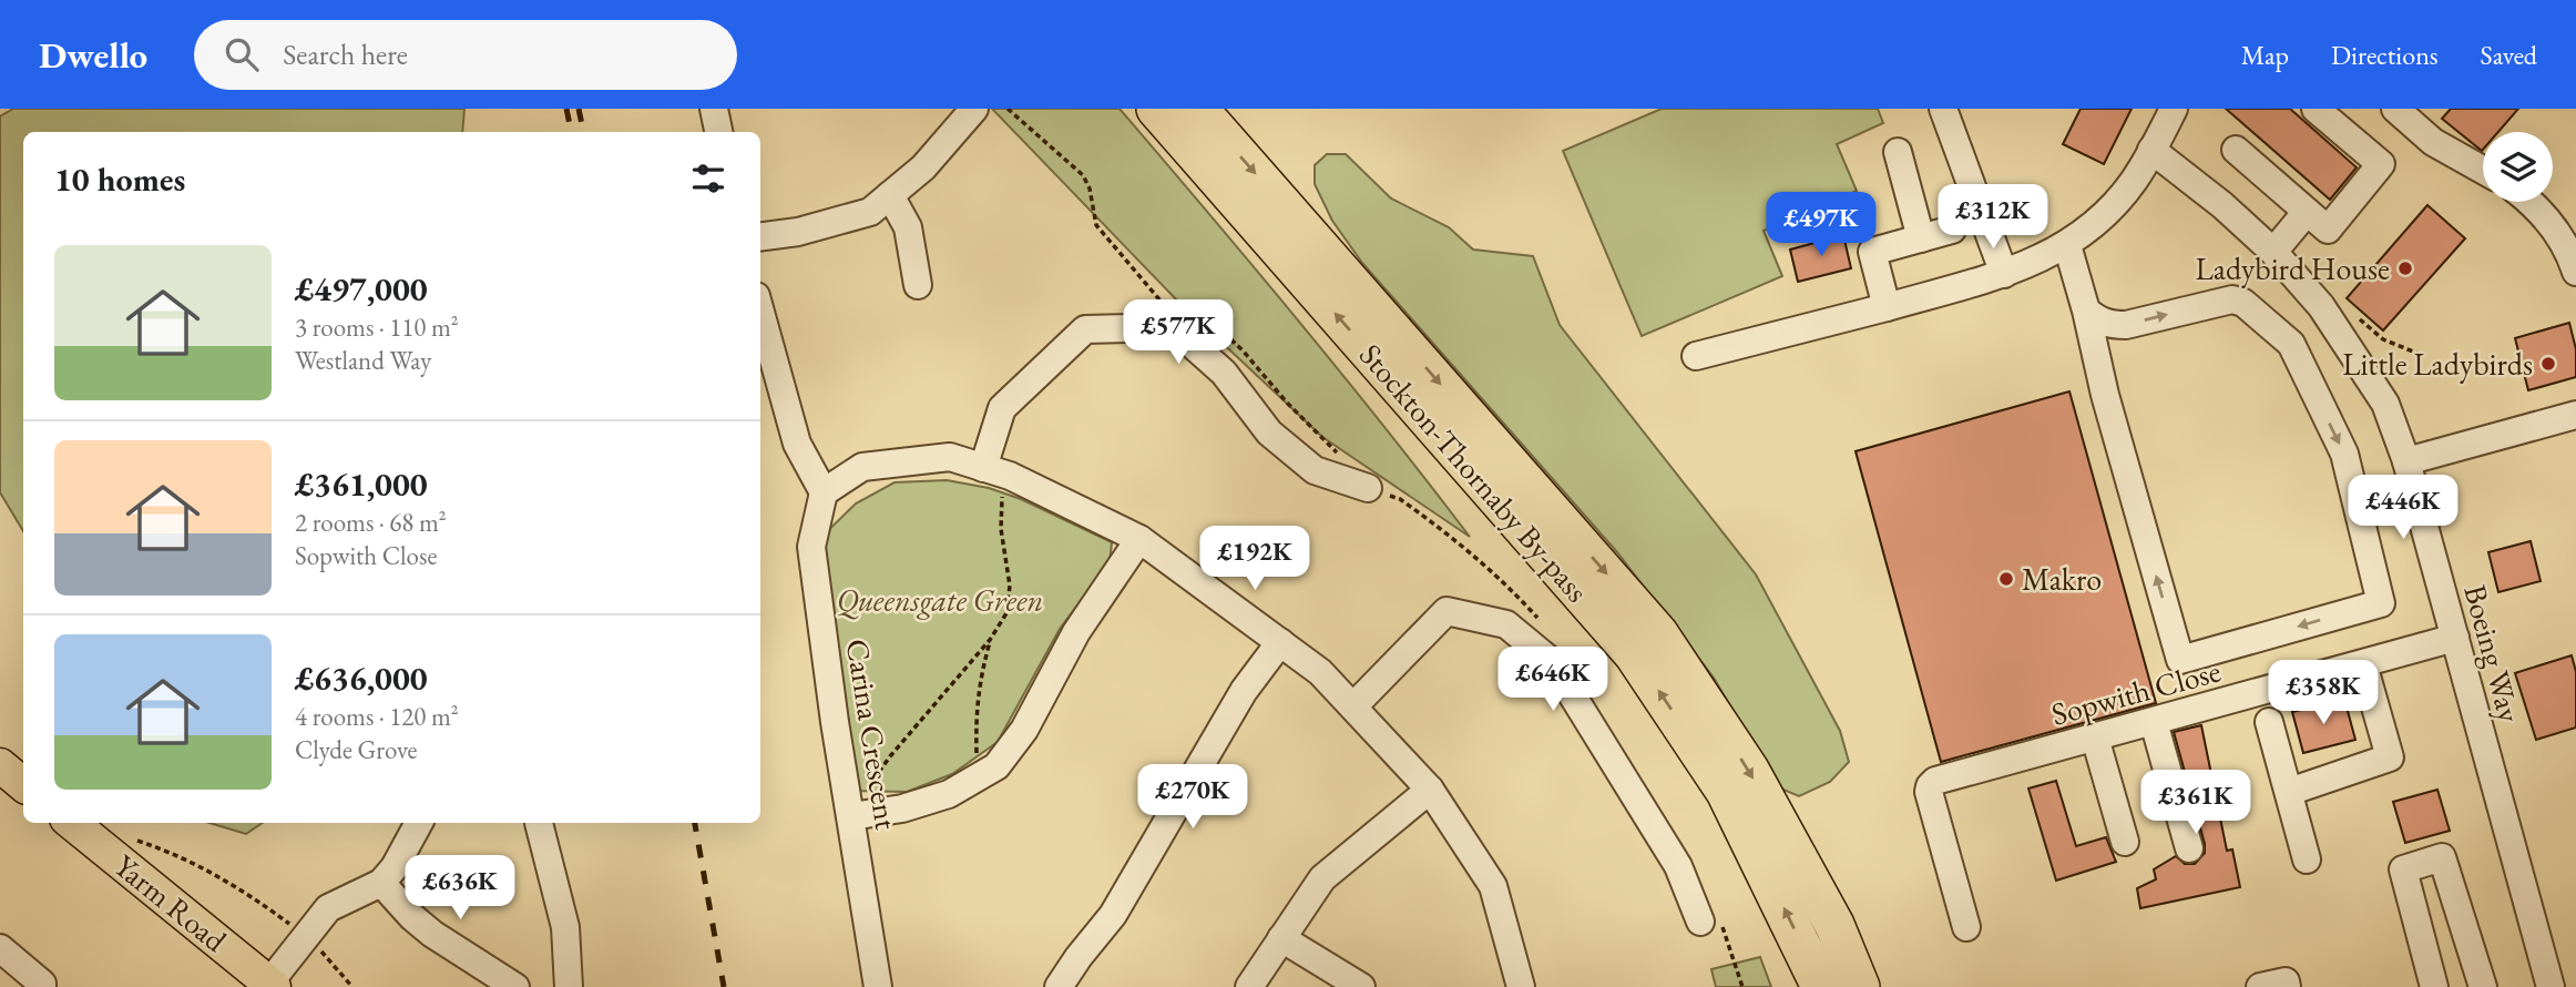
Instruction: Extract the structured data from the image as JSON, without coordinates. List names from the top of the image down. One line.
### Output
{"streets":{"highway":["Stockton-Thornaby By-pass"],"main road":["Yarm Road"],"street":["Boeing Way","Sopwith Close","Carina Crescent"]},"crossings":[["Boeing Way","Sopwith Close"]],"parks":["Queensgate Green"],"places":["Ladybird House","Little Ladybirds","Makro"],"page":{"header":"Dwello","search":"Search here","nav":["Map","Directions","Saved"],"heading":"10 homes","price":["£312K","£497K","£577K","£446K","£192K","£646K","£358K","£270K","£361K","£636K"],"list":[{"name":"£497,000","note":"3 rooms · 110 m² · Westland Way"},{"name":"£361,000","note":"2 rooms · 68 m² · Sopwith Close"},{"name":"£636,000","note":"4 rooms · 120 m² · Clyde Grove"}]}}
